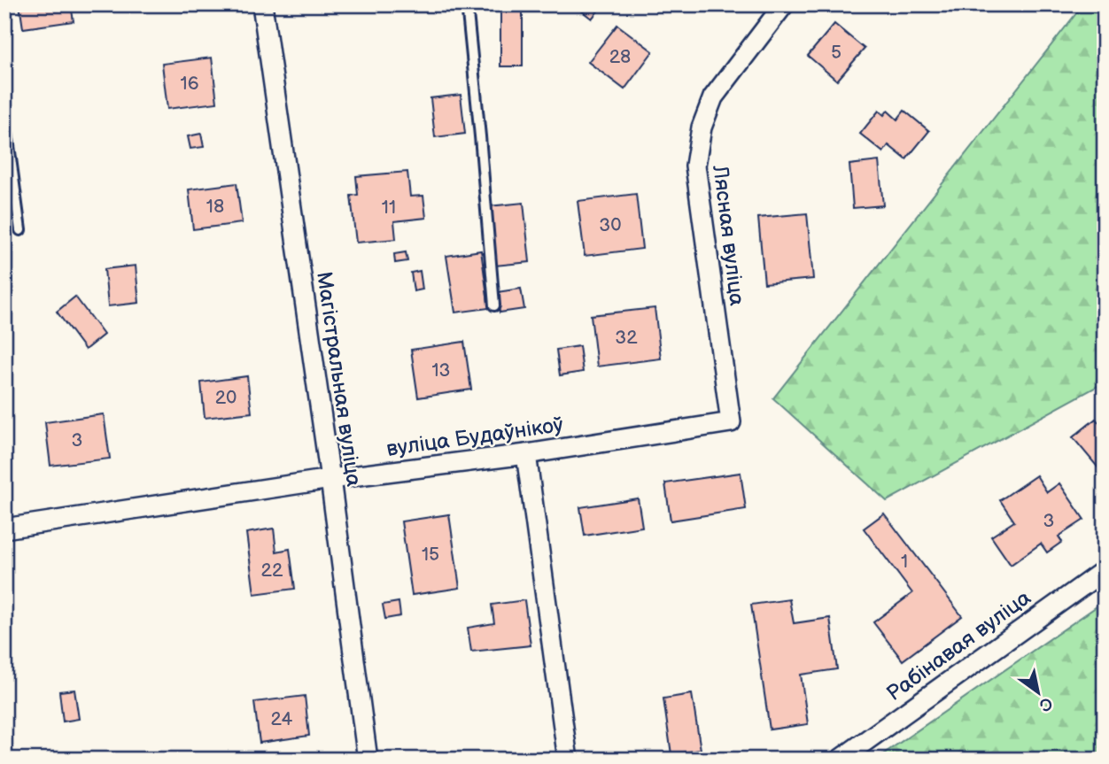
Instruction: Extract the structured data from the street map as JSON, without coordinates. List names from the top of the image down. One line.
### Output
{"streets":{"street":["Лясная вуліца","Магістральная вуліца","вуліца Будаўнікоў","Рабінавая вуліца"]},"crossings":[["Лясная вуліца","вуліца Будаўнікоў"],["Магістральная вуліца","вуліца Будаўнікоў"]],"house_numbers":["5","28","16","18","11","30","32","13","20","3","3","15","1","22","24"],"north":"bottom right"}
